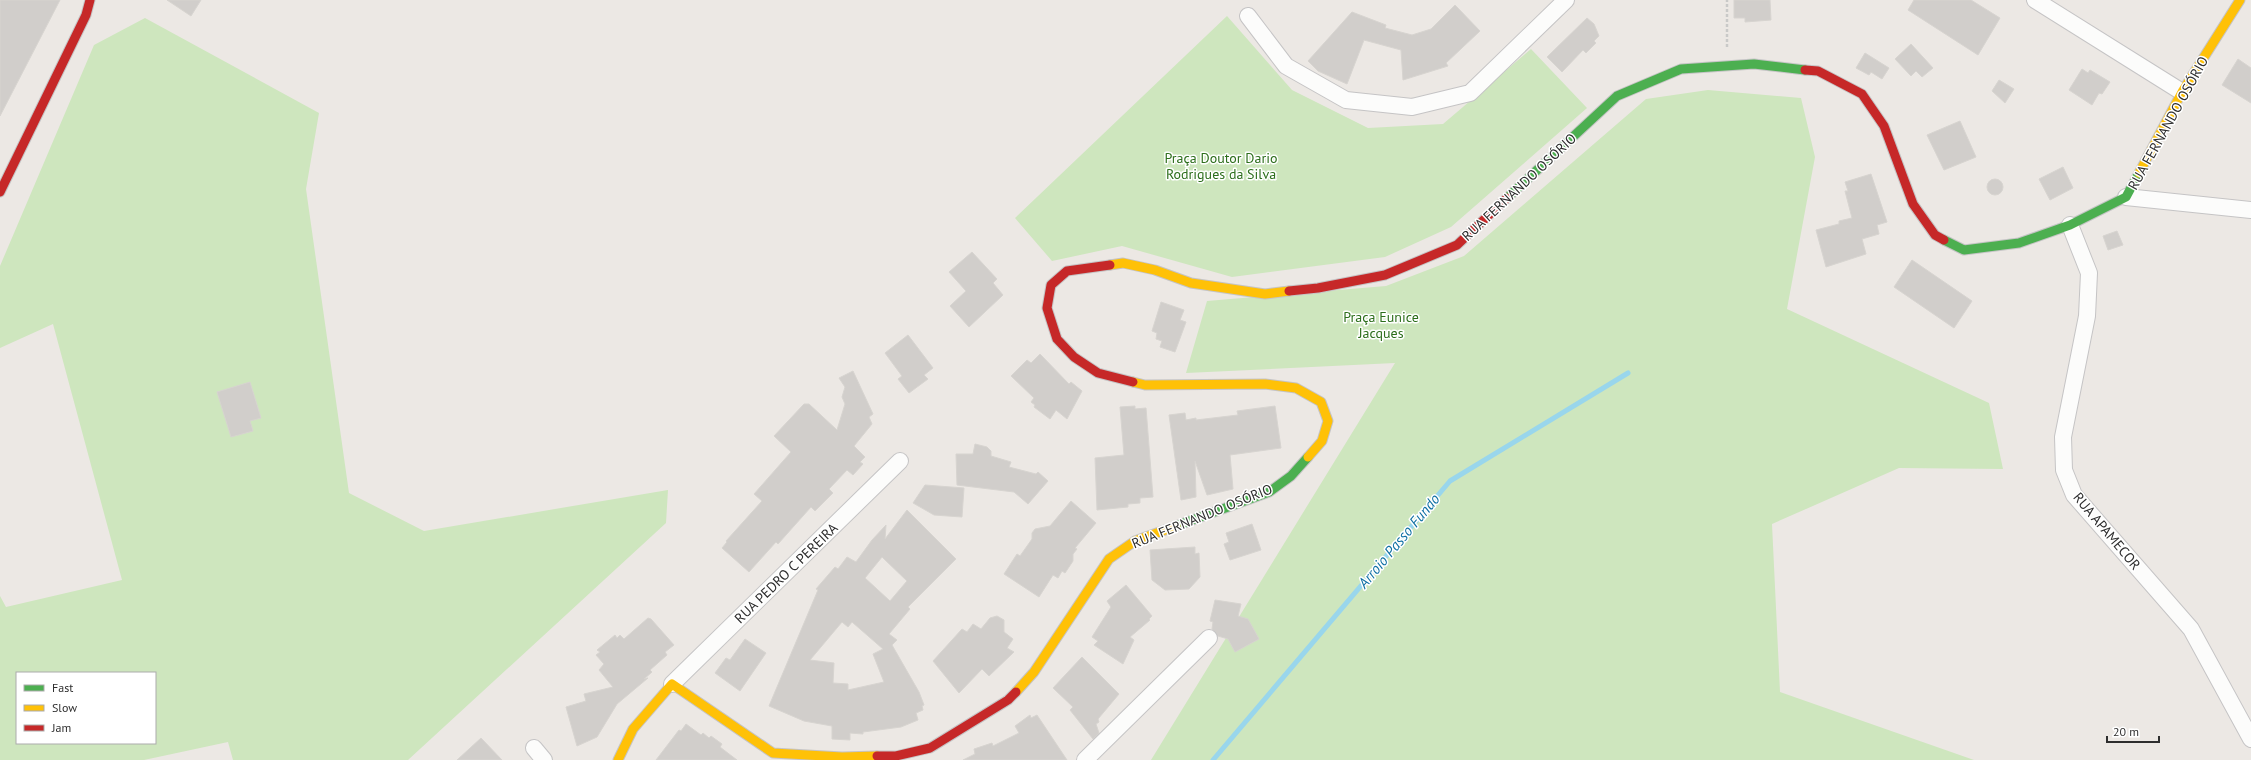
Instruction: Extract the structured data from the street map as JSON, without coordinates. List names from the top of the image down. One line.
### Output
{"streets":{"street":["RUA FERNANDO OSÓRIO","RUA APAMECOR","RUA PEDRO C PEREIRA"]},"crossings":[["RUA FERNANDO OSÓRIO","RUA APAMECOR"],["RUA FERNANDO OSÓRIO","RUA PEDRO C PEREIRA"]],"water":["Arroio Passo Fundo"],"parks":["Praça Doutor Dario Rodrigues da Silva","Praça Eunice Jacques"],"legend":["Fast","Slow","Jam"],"scale_bar":"20 m"}
